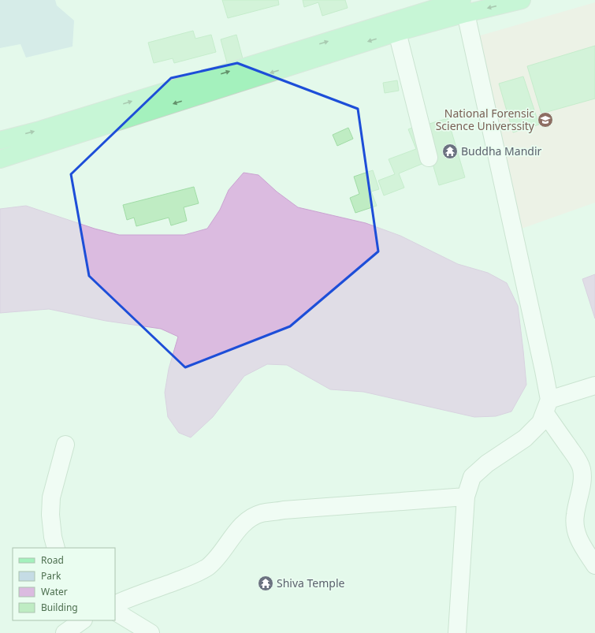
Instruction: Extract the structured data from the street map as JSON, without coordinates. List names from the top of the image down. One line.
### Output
{"places":{"school or university":["National Forensic Science Universsity"],"temple":["Buddha Mandir","Shiva Temple"]},"legend":["Road","Park","Water","Building"]}
